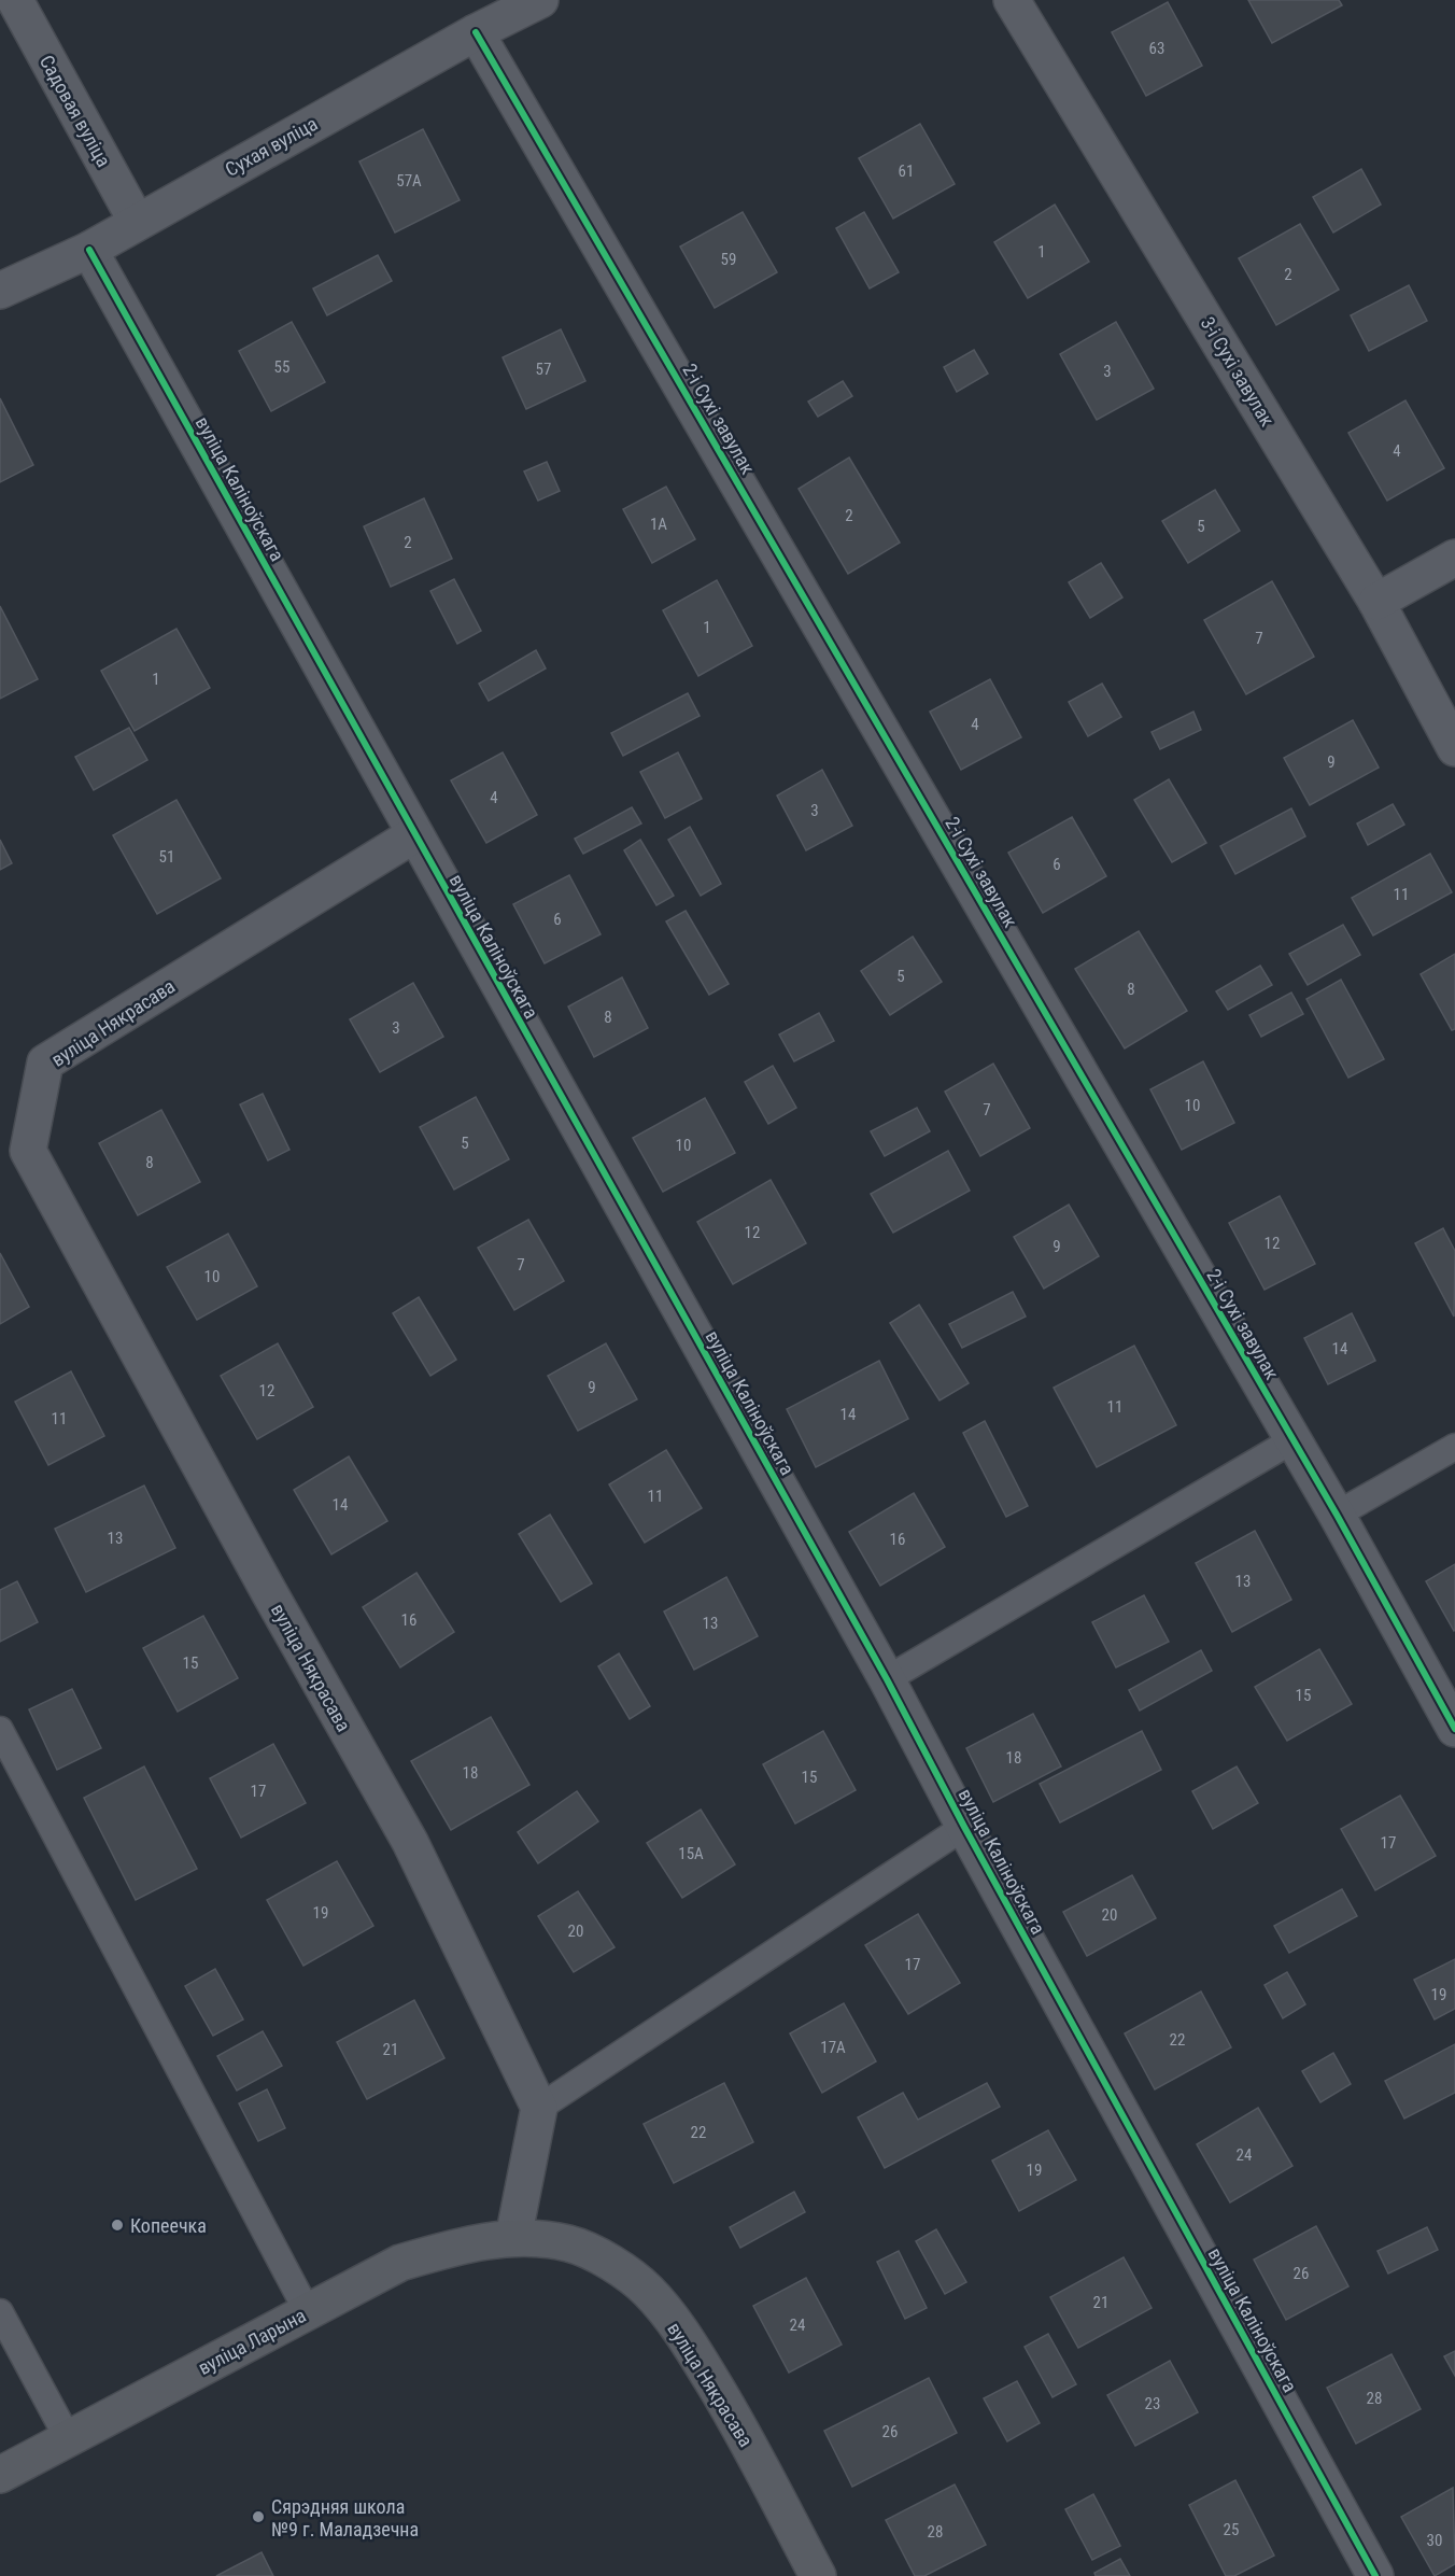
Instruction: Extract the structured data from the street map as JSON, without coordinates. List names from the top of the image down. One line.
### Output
{"streets":{"street":["Садовая вуліца","Сухая вуліца","3-і Сухі завулак","2-і Сухі завулак","вуліца Каліноўскага","вуліца Някрасава","вуліца Ларына"]},"crossings":[["Садовая вуліца","Сухая вуліца"],["Сухая вуліца","2-і Сухі завулак"],["Сухая вуліца","вуліца Каліноўскага"],["вуліца Каліноўскага","вуліца Някрасава"],["вуліца Някрасава","вуліца Ларына"]],"places":["Копеечка","Сярэдняя школа №9 г. Маладзечна"],"house_numbers":["63","61","57А","1","59","2","55","57","3","4","2","1А","5","2","1","7","1","4","9","4","3","51","6","11","6","5","8","8","3","10","7","5","10","8","12","12","9","7","10","14","9","12","11","14","11","11","14","13","16","13","16","13","15","15","18","18","15","17","17","15А","19","20","20","17","19","22","17А","21","22","24","19","26","21","24","28","23","26","25","28","30"]}
